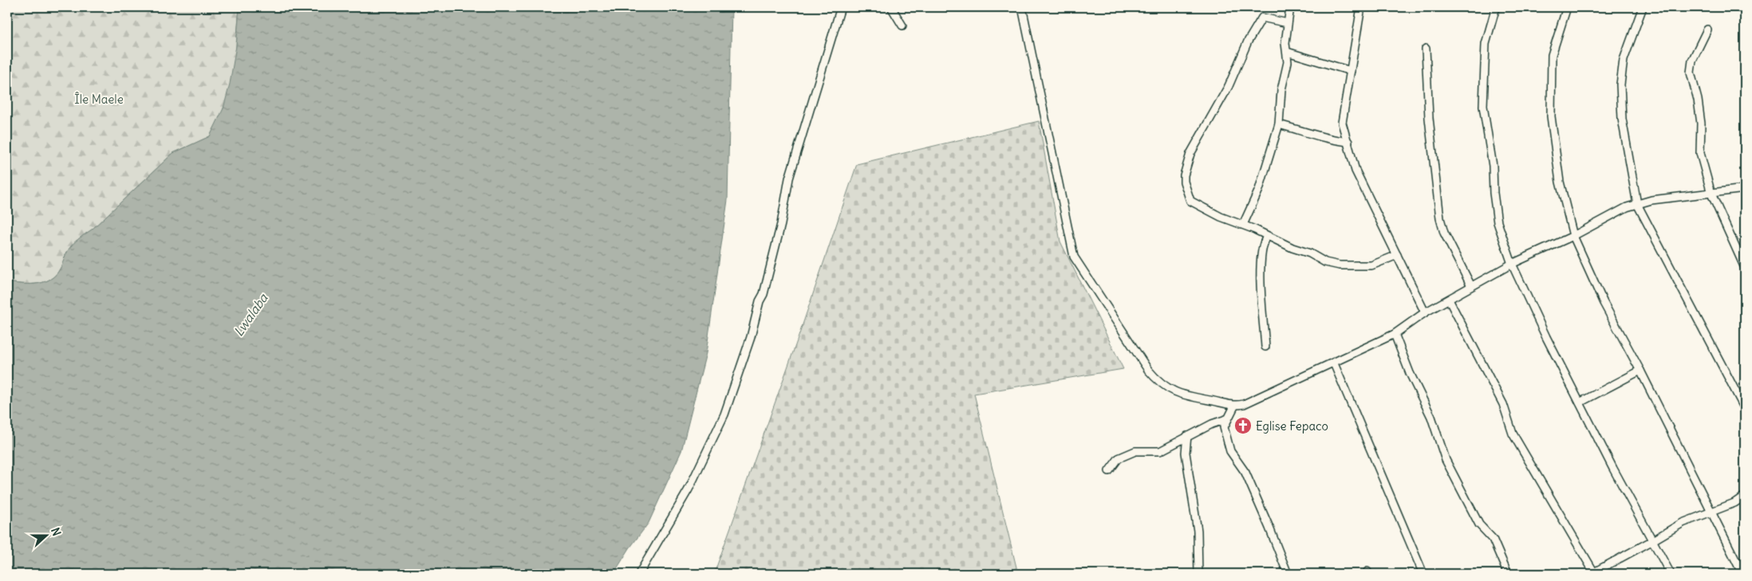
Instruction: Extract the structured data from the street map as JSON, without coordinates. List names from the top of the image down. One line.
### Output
{"water":["Lwalaba"],"parks":["Île Maele"],"places":{"church":["Eglise Fepaco"]},"north":"right"}
